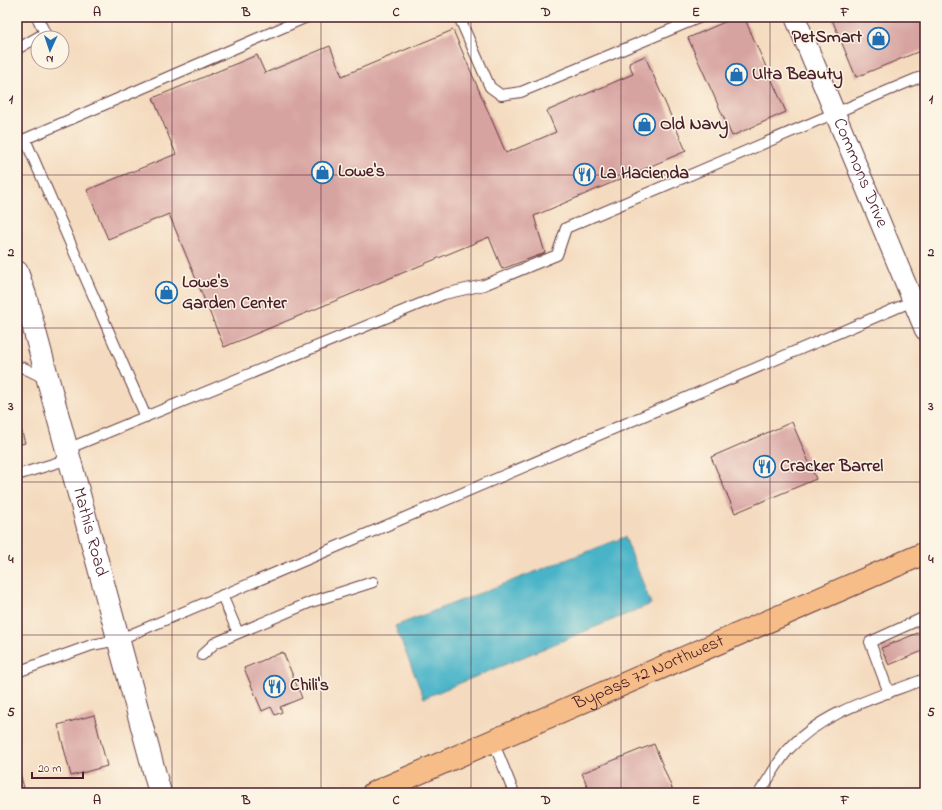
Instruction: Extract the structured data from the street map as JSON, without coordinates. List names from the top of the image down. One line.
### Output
{"streets":{"highway":["Bypass 72 Northwest"],"street":["Commons Drive","Mathis Road"]},"places":{"shop":["PetSmart","Ulta Beauty","Old Navy","Lowe's","Lowe's Garden Center"],"restaurant":["La Hacienda","Cracker Barrel","Chili's"]},"scale_bar":"20 m","north":"bottom","grid":{"columns":["A","B","C","D","E","F"],"rows":["1","2","3","4","5"]}}
